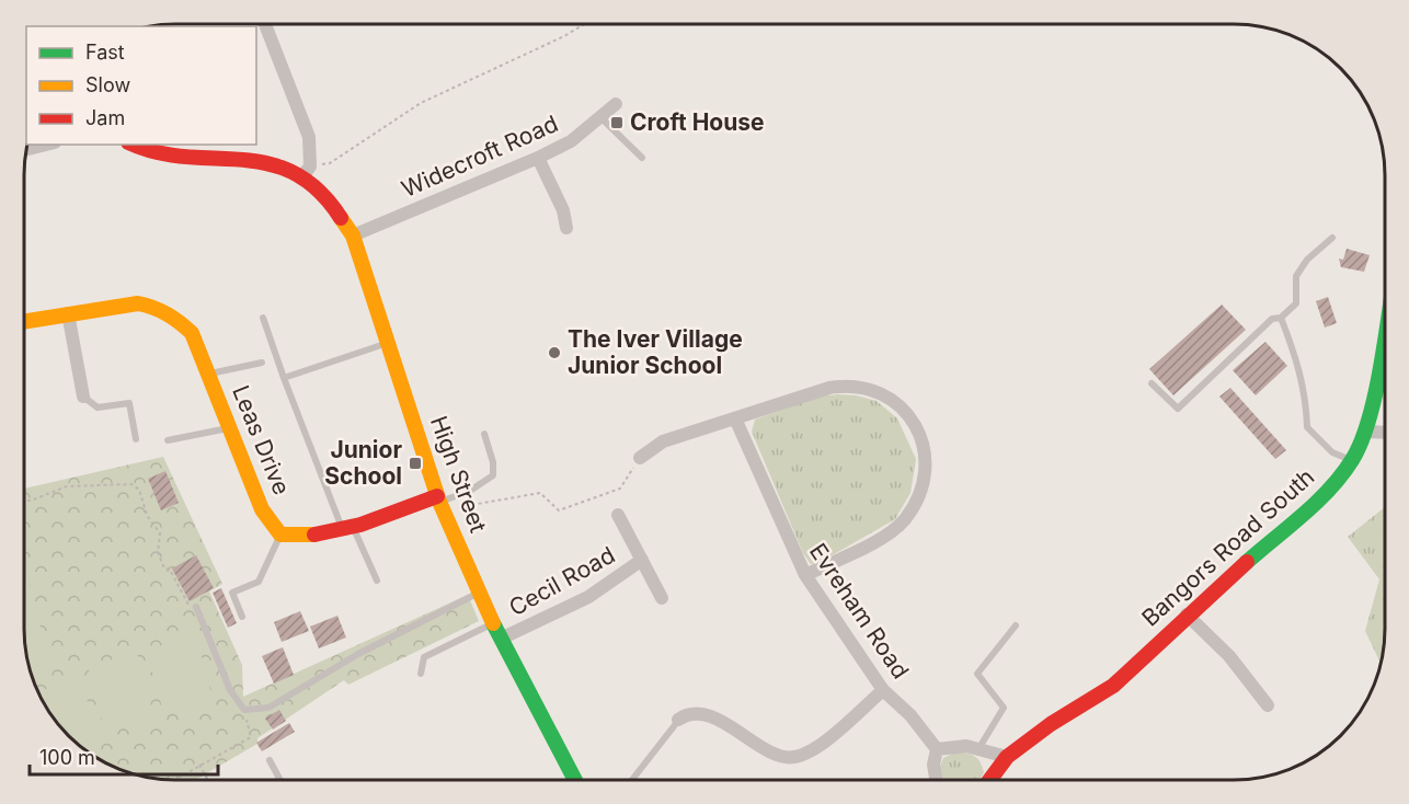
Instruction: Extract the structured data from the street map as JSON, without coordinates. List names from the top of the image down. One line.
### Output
{"streets":{"street":["Widecroft Road","Leas Drive","High Street","Bangors Road South","Cecil Road","Evreham Road"]},"crossings":[["Widecroft Road","High Street"],["High Street","Cecil Road"]],"places":{"transit":["Croft House","Junior School"],"other":["The Iver Village Junior School"]},"legend":["Fast","Slow","Jam"],"scale_bar":"100 m"}
